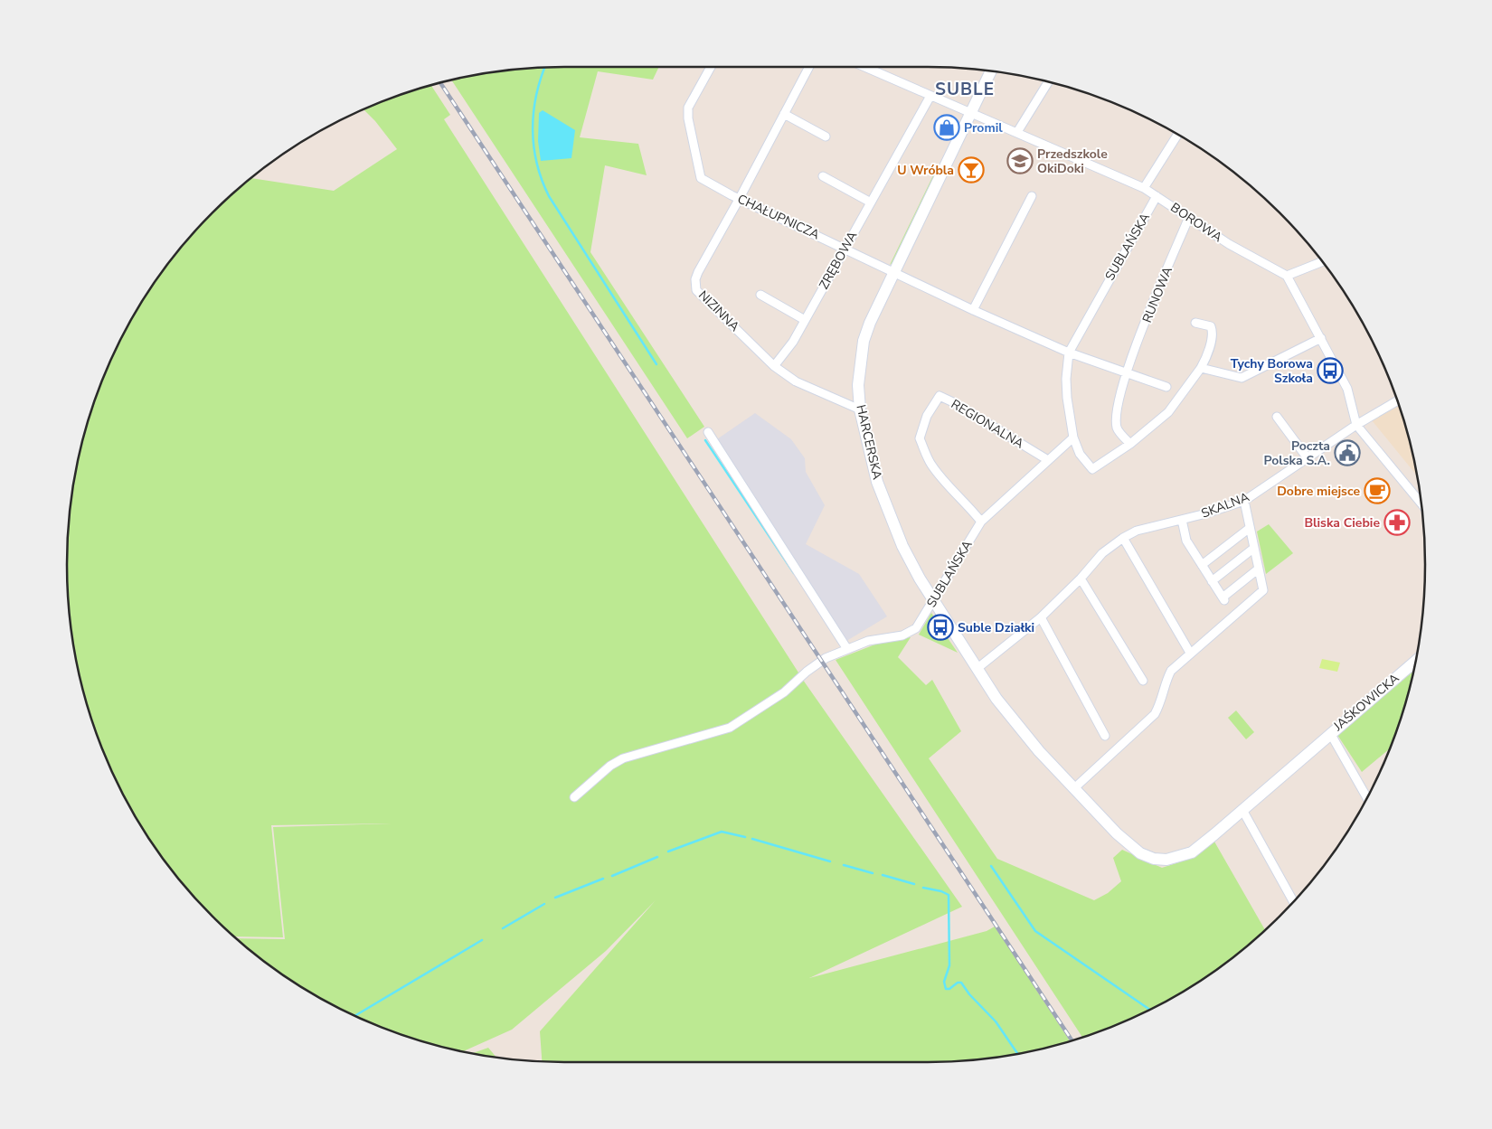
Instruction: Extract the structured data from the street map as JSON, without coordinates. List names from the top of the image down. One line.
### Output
{"streets":{"street":["CHAŁUPNICZA","BOROWA","SUBLAŃSKA","ZRĘBOWA","RUNOWA","NIZINNA","REGIONALNA","HARCERSKA","SKALNA","JAŚKOWICKA"]},"crossings":[["CHAŁUPNICZA","SUBLAŃSKA"],["CHAŁUPNICZA","ZRĘBOWA"],["CHAŁUPNICZA","NIZINNA"],["CHAŁUPNICZA","HARCERSKA"],["BOROWA","SUBLAŃSKA"],["BOROWA","ZRĘBOWA"],["BOROWA","RUNOWA"],["BOROWA","HARCERSKA"],["SUBLAŃSKA","REGIONALNA"],["SUBLAŃSKA","HARCERSKA"],["ZRĘBOWA","NIZINNA"],["NIZINNA","HARCERSKA"],["HARCERSKA","SKALNA"],["HARCERSKA","JAŚKOWICKA"]],"districts":["SUBLE"],"places":{"shop":["Promil"],"school or university":["Przedszkole OkiDoki"],"bar":["U Wróbla"],"bus stop":["Tychy Borowa Szkoła","Suble Działki"],"public building":["Poczta Polska S.A."],"cafe":["Dobre miejsce"],"pharmacy":["Bliska Ciebie"]}}
